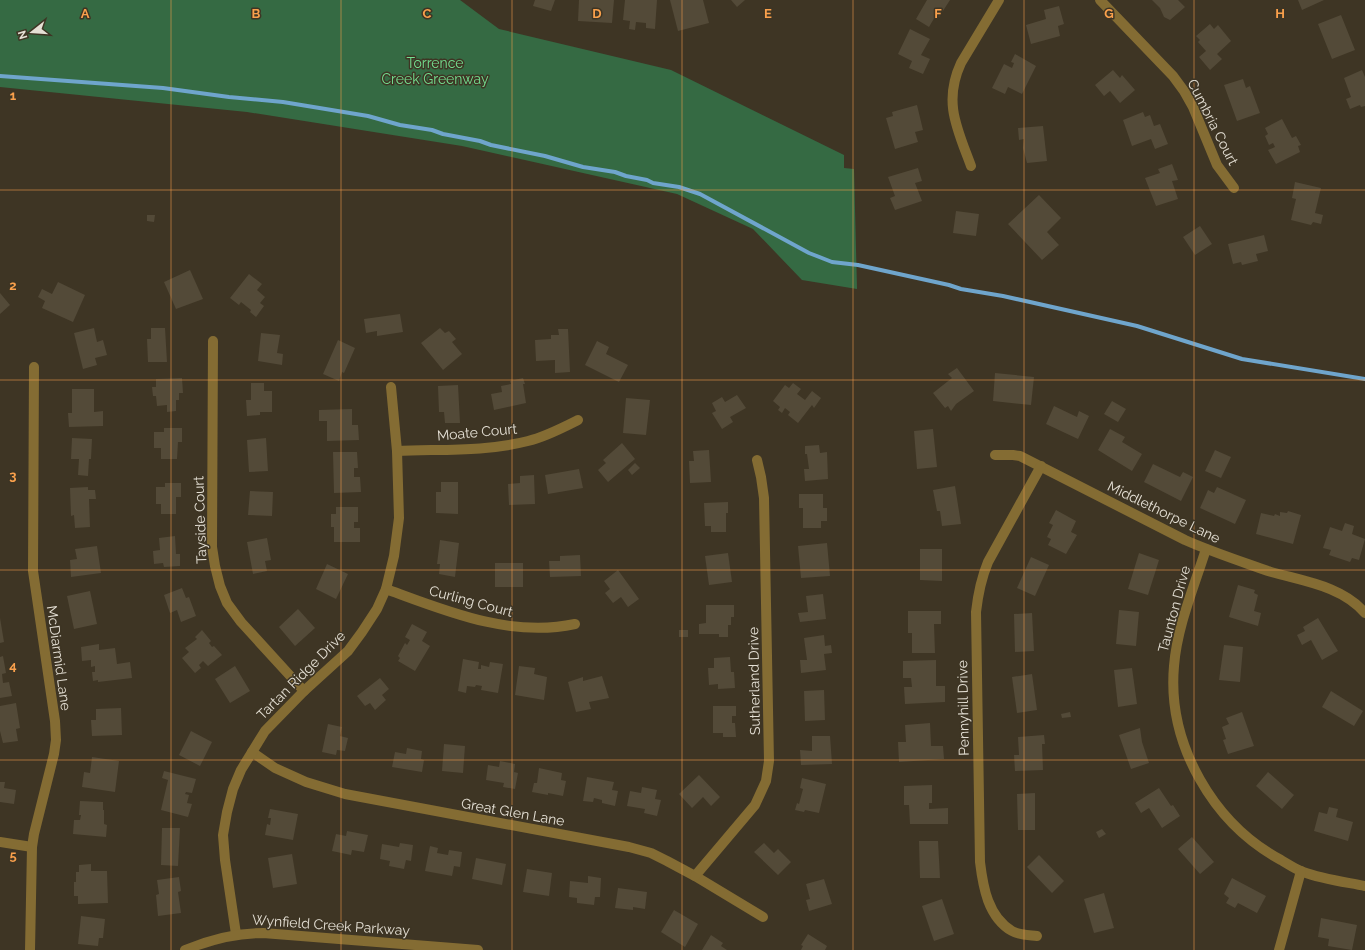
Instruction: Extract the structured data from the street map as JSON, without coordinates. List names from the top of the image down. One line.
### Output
{"streets":{"street":["Cumbria Court","Moate Court","Middlethorpe Lane","Tayside Court","Curling Court","Taunton Drive","McDiarmid Lane","Tartan Ridge Drive","Sutherland Drive","Pennyhill Drive","Great Glen Lane","Wynfield Creek Parkway"]},"crossings":[["Moate Court","Tartan Ridge Drive"],["Middlethorpe Lane","Taunton Drive"],["Middlethorpe Lane","Pennyhill Drive"],["Tayside Court","Tartan Ridge Drive"],["Curling Court","Tartan Ridge Drive"],["Tartan Ridge Drive","Great Glen Lane"],["Tartan Ridge Drive","Wynfield Creek Parkway"],["Sutherland Drive","Great Glen Lane"]],"parks":["Torrence Creek Greenway"],"north":"left","grid":{"columns":["A","B","C","D","E","F","G","H"],"rows":["1","2","3","4","5"]}}
